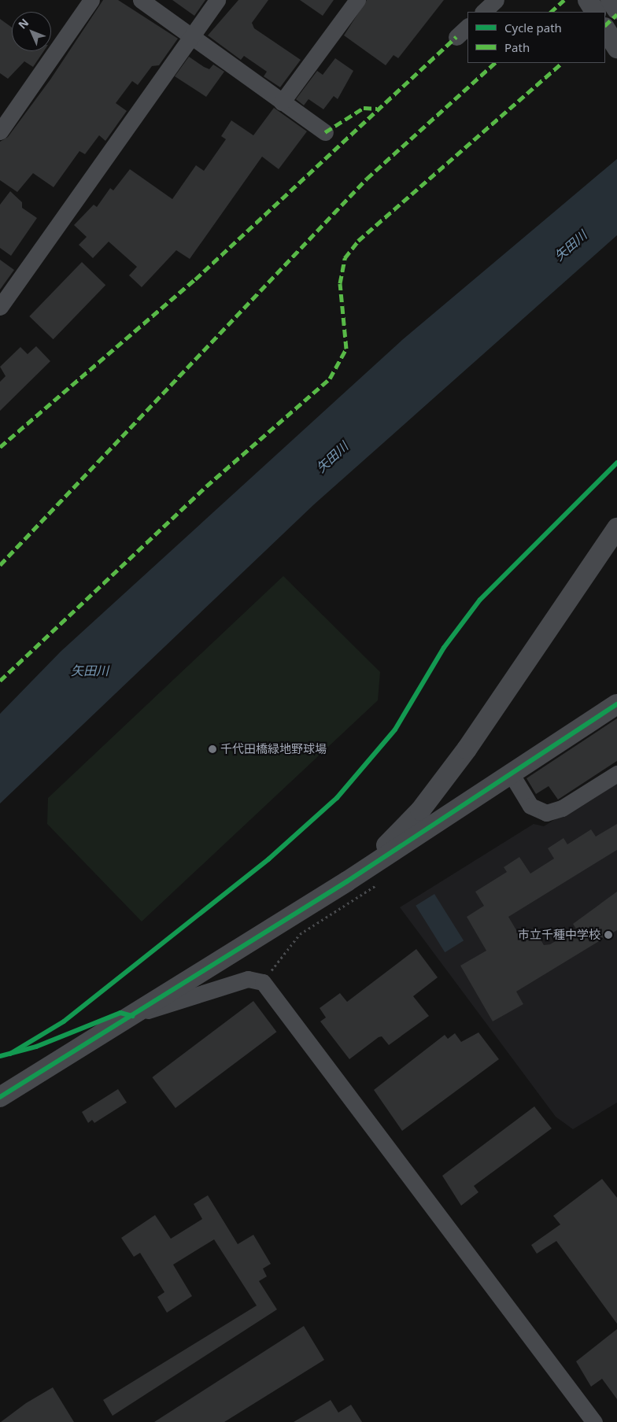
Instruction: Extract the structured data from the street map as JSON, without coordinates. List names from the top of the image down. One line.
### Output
{"water":["矢田川"],"places":["千代田橋緑地野球場","市立千種中学校"],"legend":["Cycle path","Path"],"north":"top left"}
